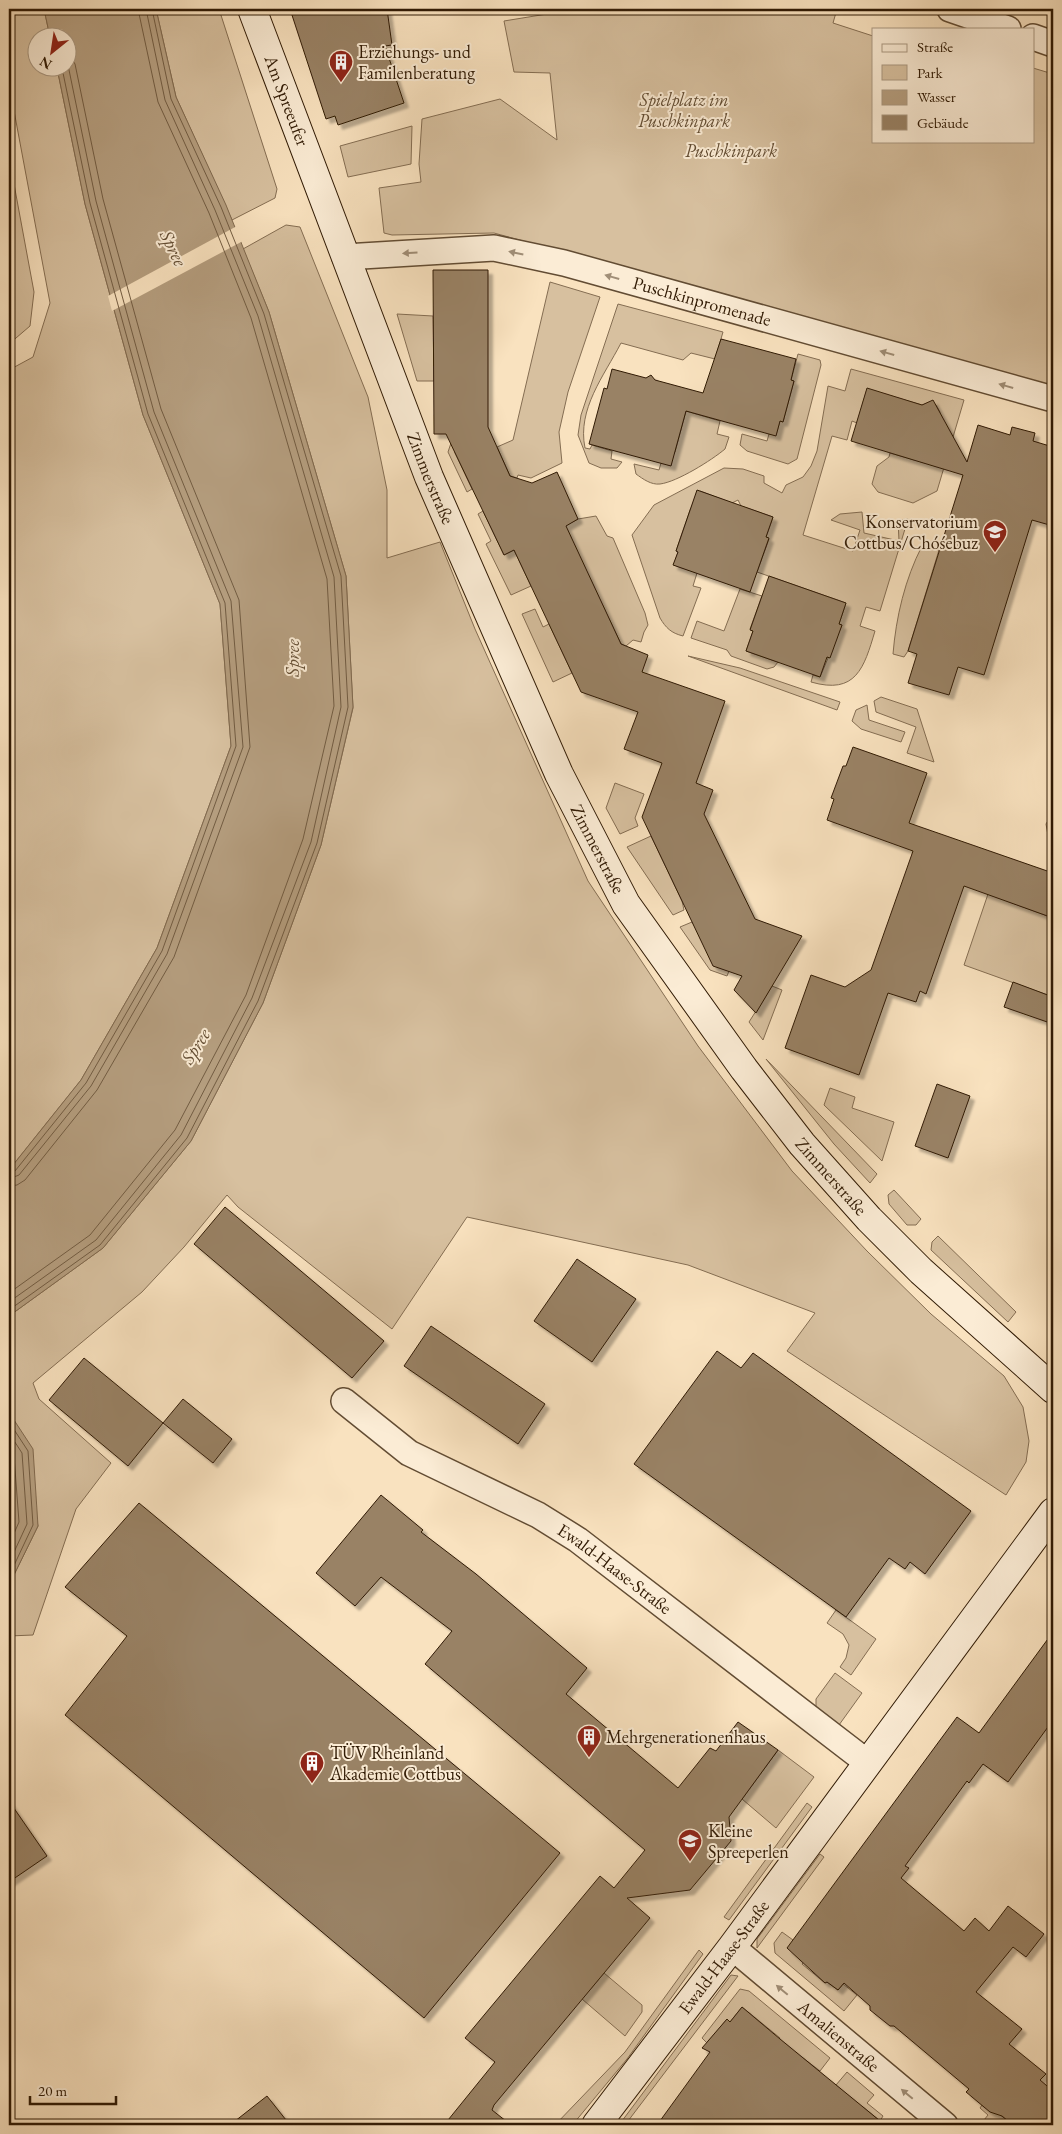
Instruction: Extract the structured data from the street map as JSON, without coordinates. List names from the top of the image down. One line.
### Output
{"streets":{"street":["Am Spreeufer","Puschkinpromenade","Zimmerstraße","Ewald-Haase-Straße","Amalienstraße"]},"crossings":[["Am Spreeufer","Zimmerstraße"],["Puschkinpromenade","Zimmerstraße"],["Ewald-Haase-Straße","Amalienstraße"]],"one_way":["Puschkinpromenade","Amalienstraße"],"water":["Spree"],"parks":["Spielplatz im Puschkinpark","Puschkinpark"],"places":{"building":["Erziehungs- und Familenberatung","Mehrgenerationenhaus","TÜV Rheinland Akademie Cottbus"],"school or university":["Konservatorium Cottbus/Chóśebuz","Kleine Spreeperlen"]},"legend":["Straße","Park","Wasser","Gebäude"],"scale_bar":"20 m","north":"bottom left"}
